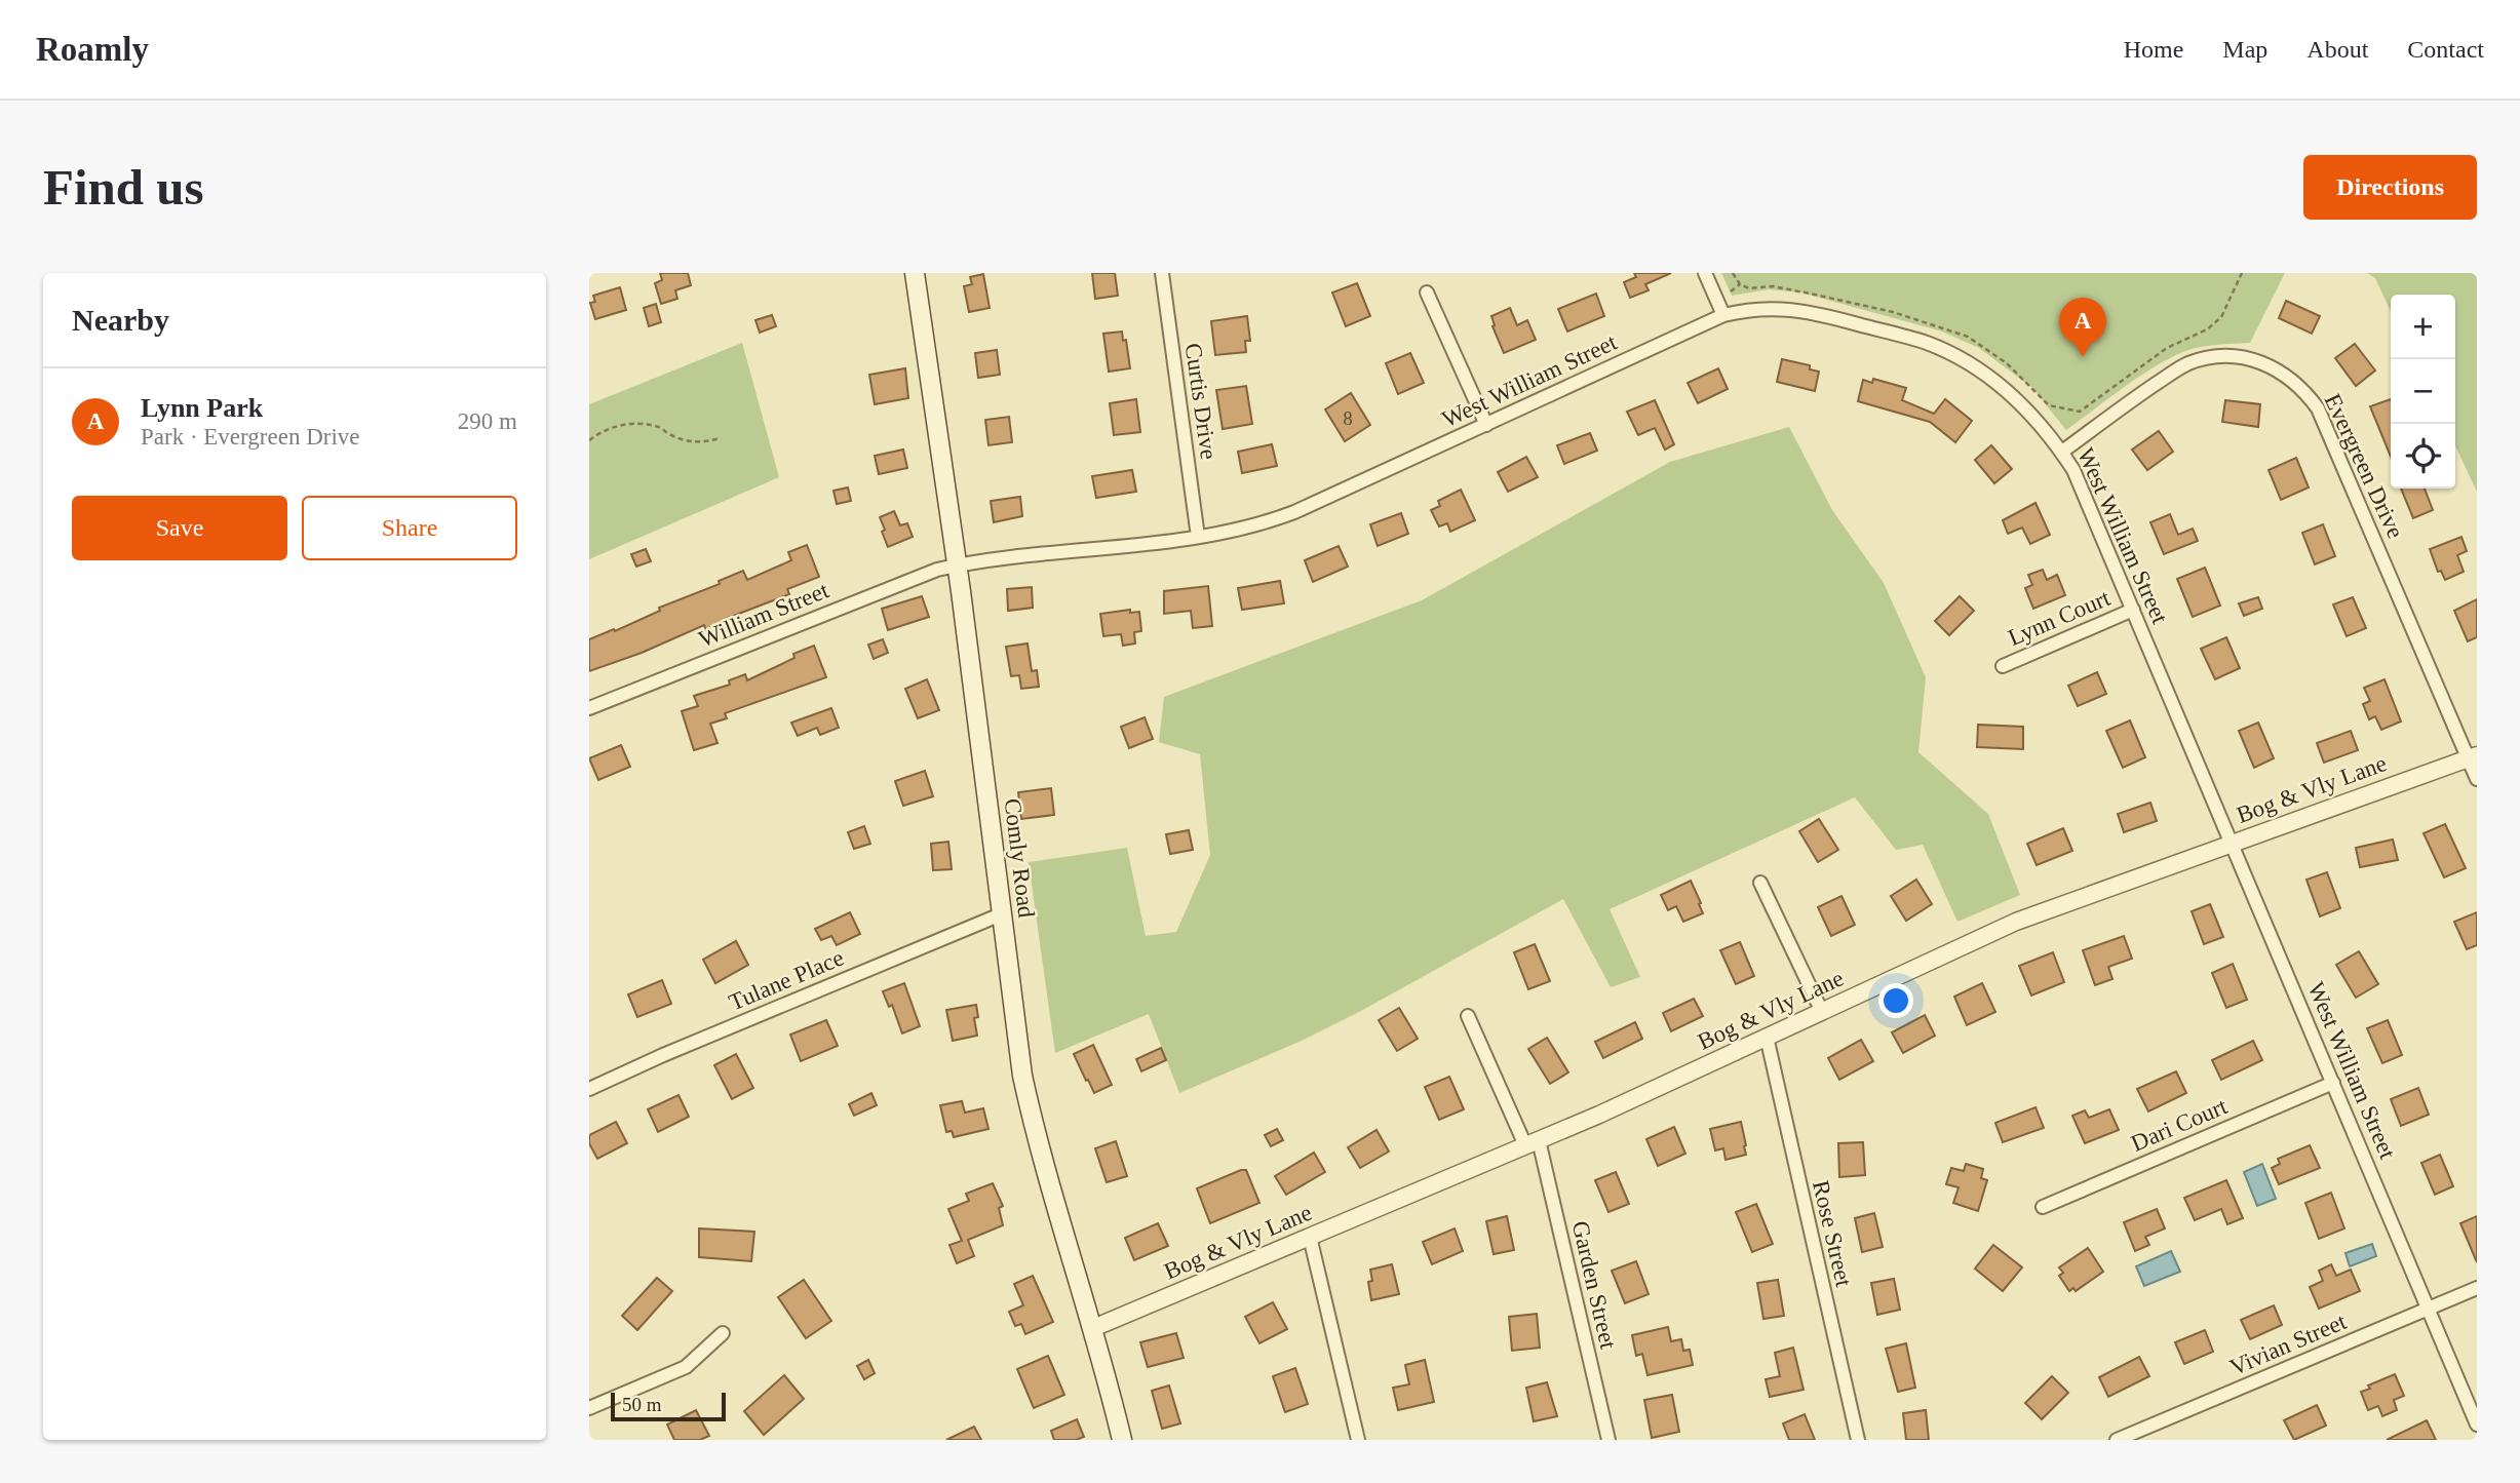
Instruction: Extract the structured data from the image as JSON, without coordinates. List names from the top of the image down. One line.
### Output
{"streets":{"main road":["Comly Road"],"street":["West William Street","Curtis Drive","Evergreen Drive","William Street","Lynn Court","Bog & Vly Lane","Tulane Place","Dari Court","Rose Street","Garden Street","Vivian Street"]},"crossings":[["West William Street","Curtis Drive"],["West William Street","Evergreen Drive"],["West William Street","William Street"],["West William Street","Lynn Court"],["West William Street","Bog & Vly Lane"],["West William Street","Comly Road"],["West William Street","Dari Court"],["West William Street","Vivian Street"],["Evergreen Drive","Bog & Vly Lane"],["William Street","Comly Road"],["Bog & Vly Lane","Comly Road"],["Bog & Vly Lane","Rose Street"],["Bog & Vly Lane","Garden Street"],["Comly Road","Tulane Place"]],"house_numbers":["8"],"scale_bar":"50 m","page":{"header":"Roamly","nav":["Home","Map","About","Contact"],"buttons":["Directions",["Save","Share"]],"title":"Find us","heading":"Nearby","map_buttons":["+","−"],"pins":"A","list":[{"mark":"A","name":"Lynn Park","note":"Park · Evergreen Drive","value":"290 m"}],"scale":"50 m"}}
